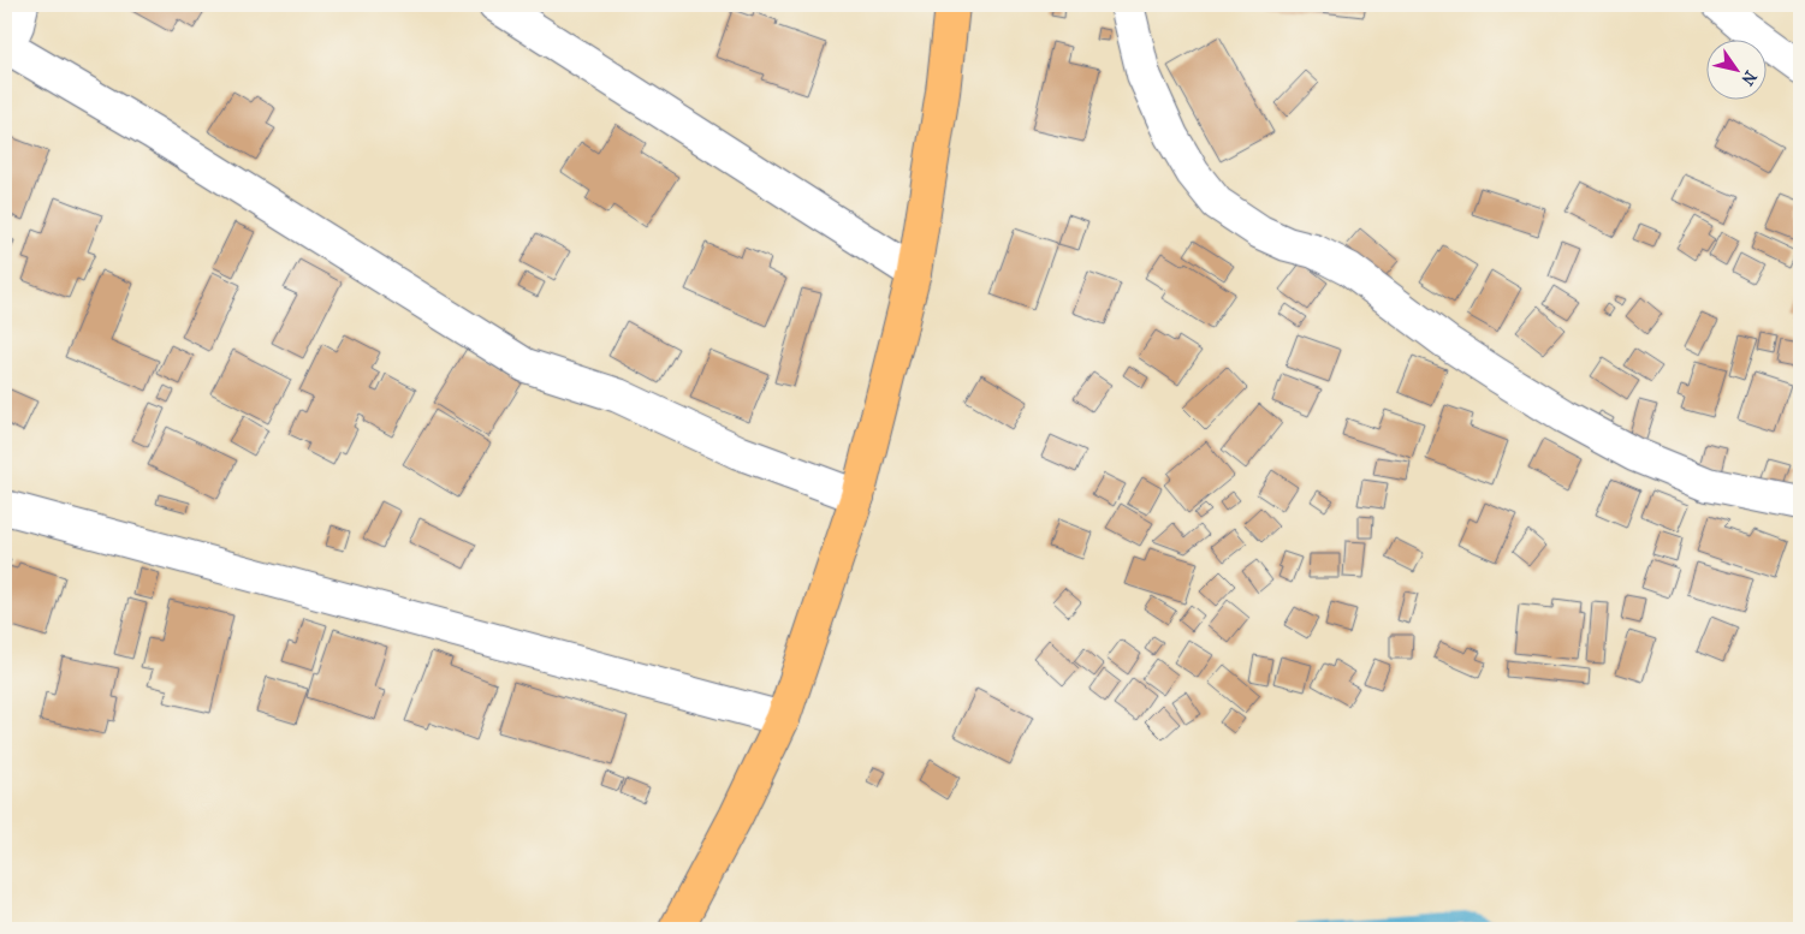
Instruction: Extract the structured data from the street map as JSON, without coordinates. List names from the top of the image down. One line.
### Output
{"north":"bottom right"}
